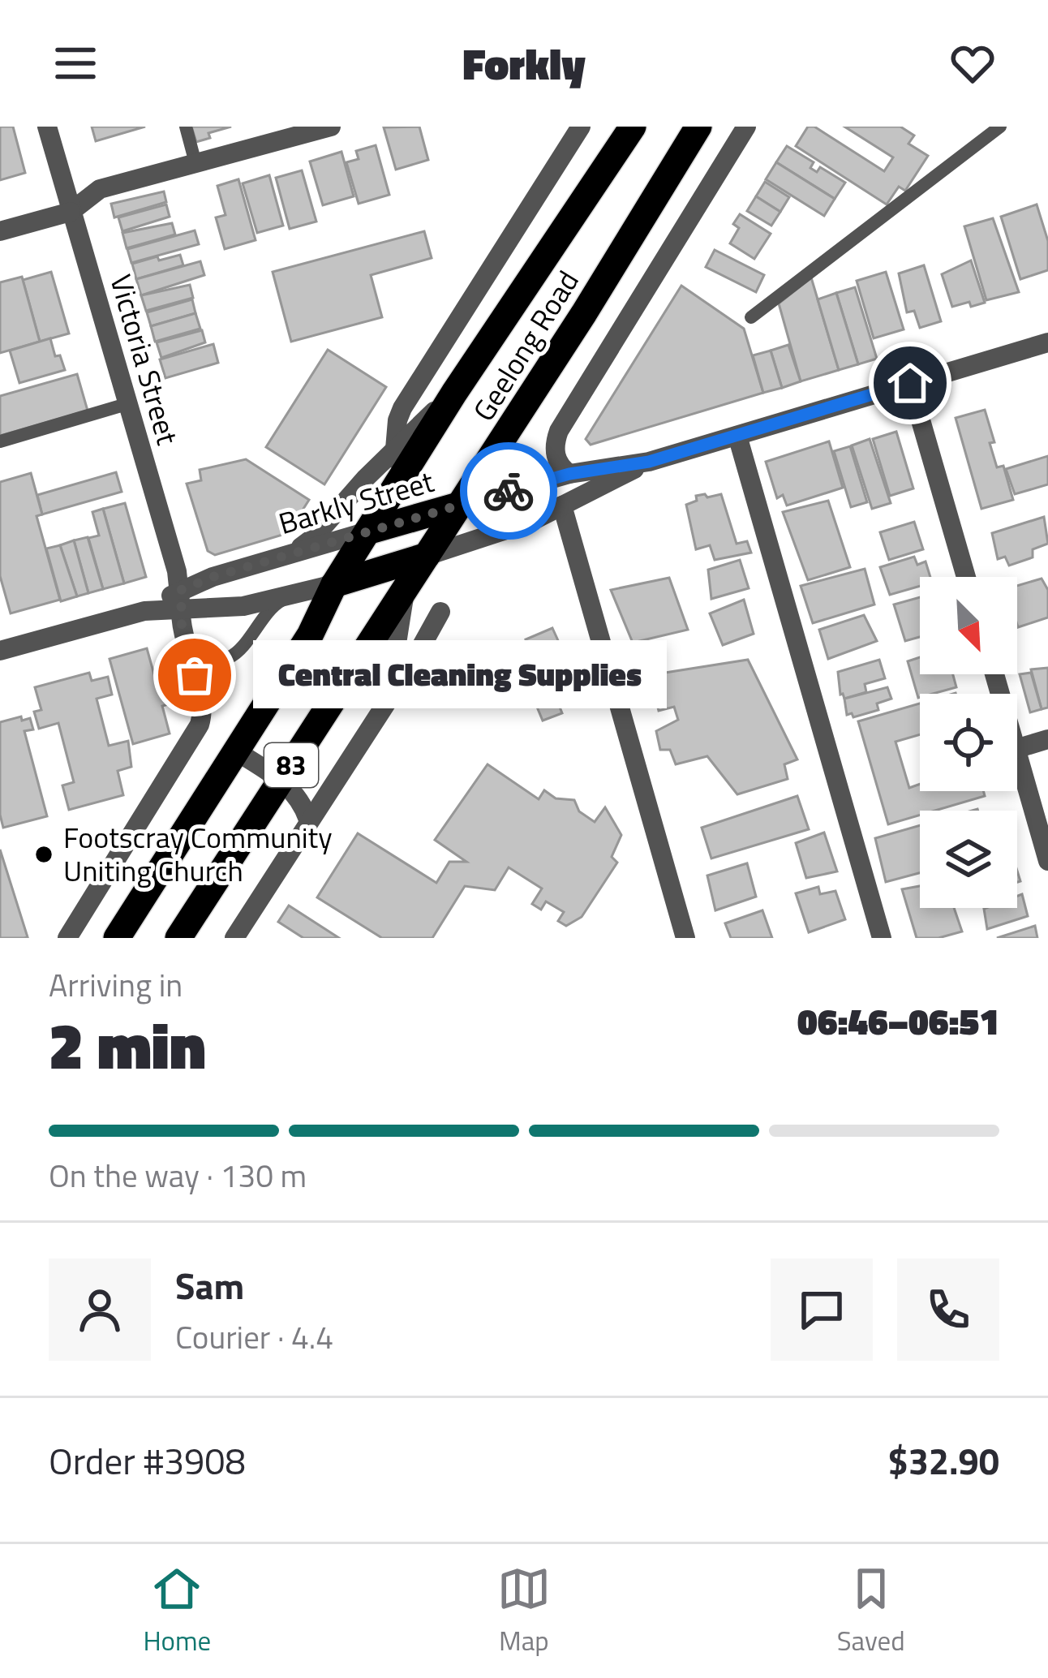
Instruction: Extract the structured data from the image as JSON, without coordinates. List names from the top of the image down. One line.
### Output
{"streets":{"highway":["Geelong Road","Barkly Street","83"],"street":["Victoria Street"]},"crossings":[["Geelong Road","Barkly Street"],["Victoria Street","Barkly Street"]],"places":["Central Cleaning Supplies","Footscray Community Uniting Church"],"north":"bottom right","page":{"header":"Forkly","bubble":"Central Cleaning Supplies","heading":["2 min","Arriving in","06:46–06:51"],"panel":["Sam","Courier · 4.4","Order #3908","$32.90"],"bar":"On the way · 130 m","tabs":["Home","Map","Saved"]}}
